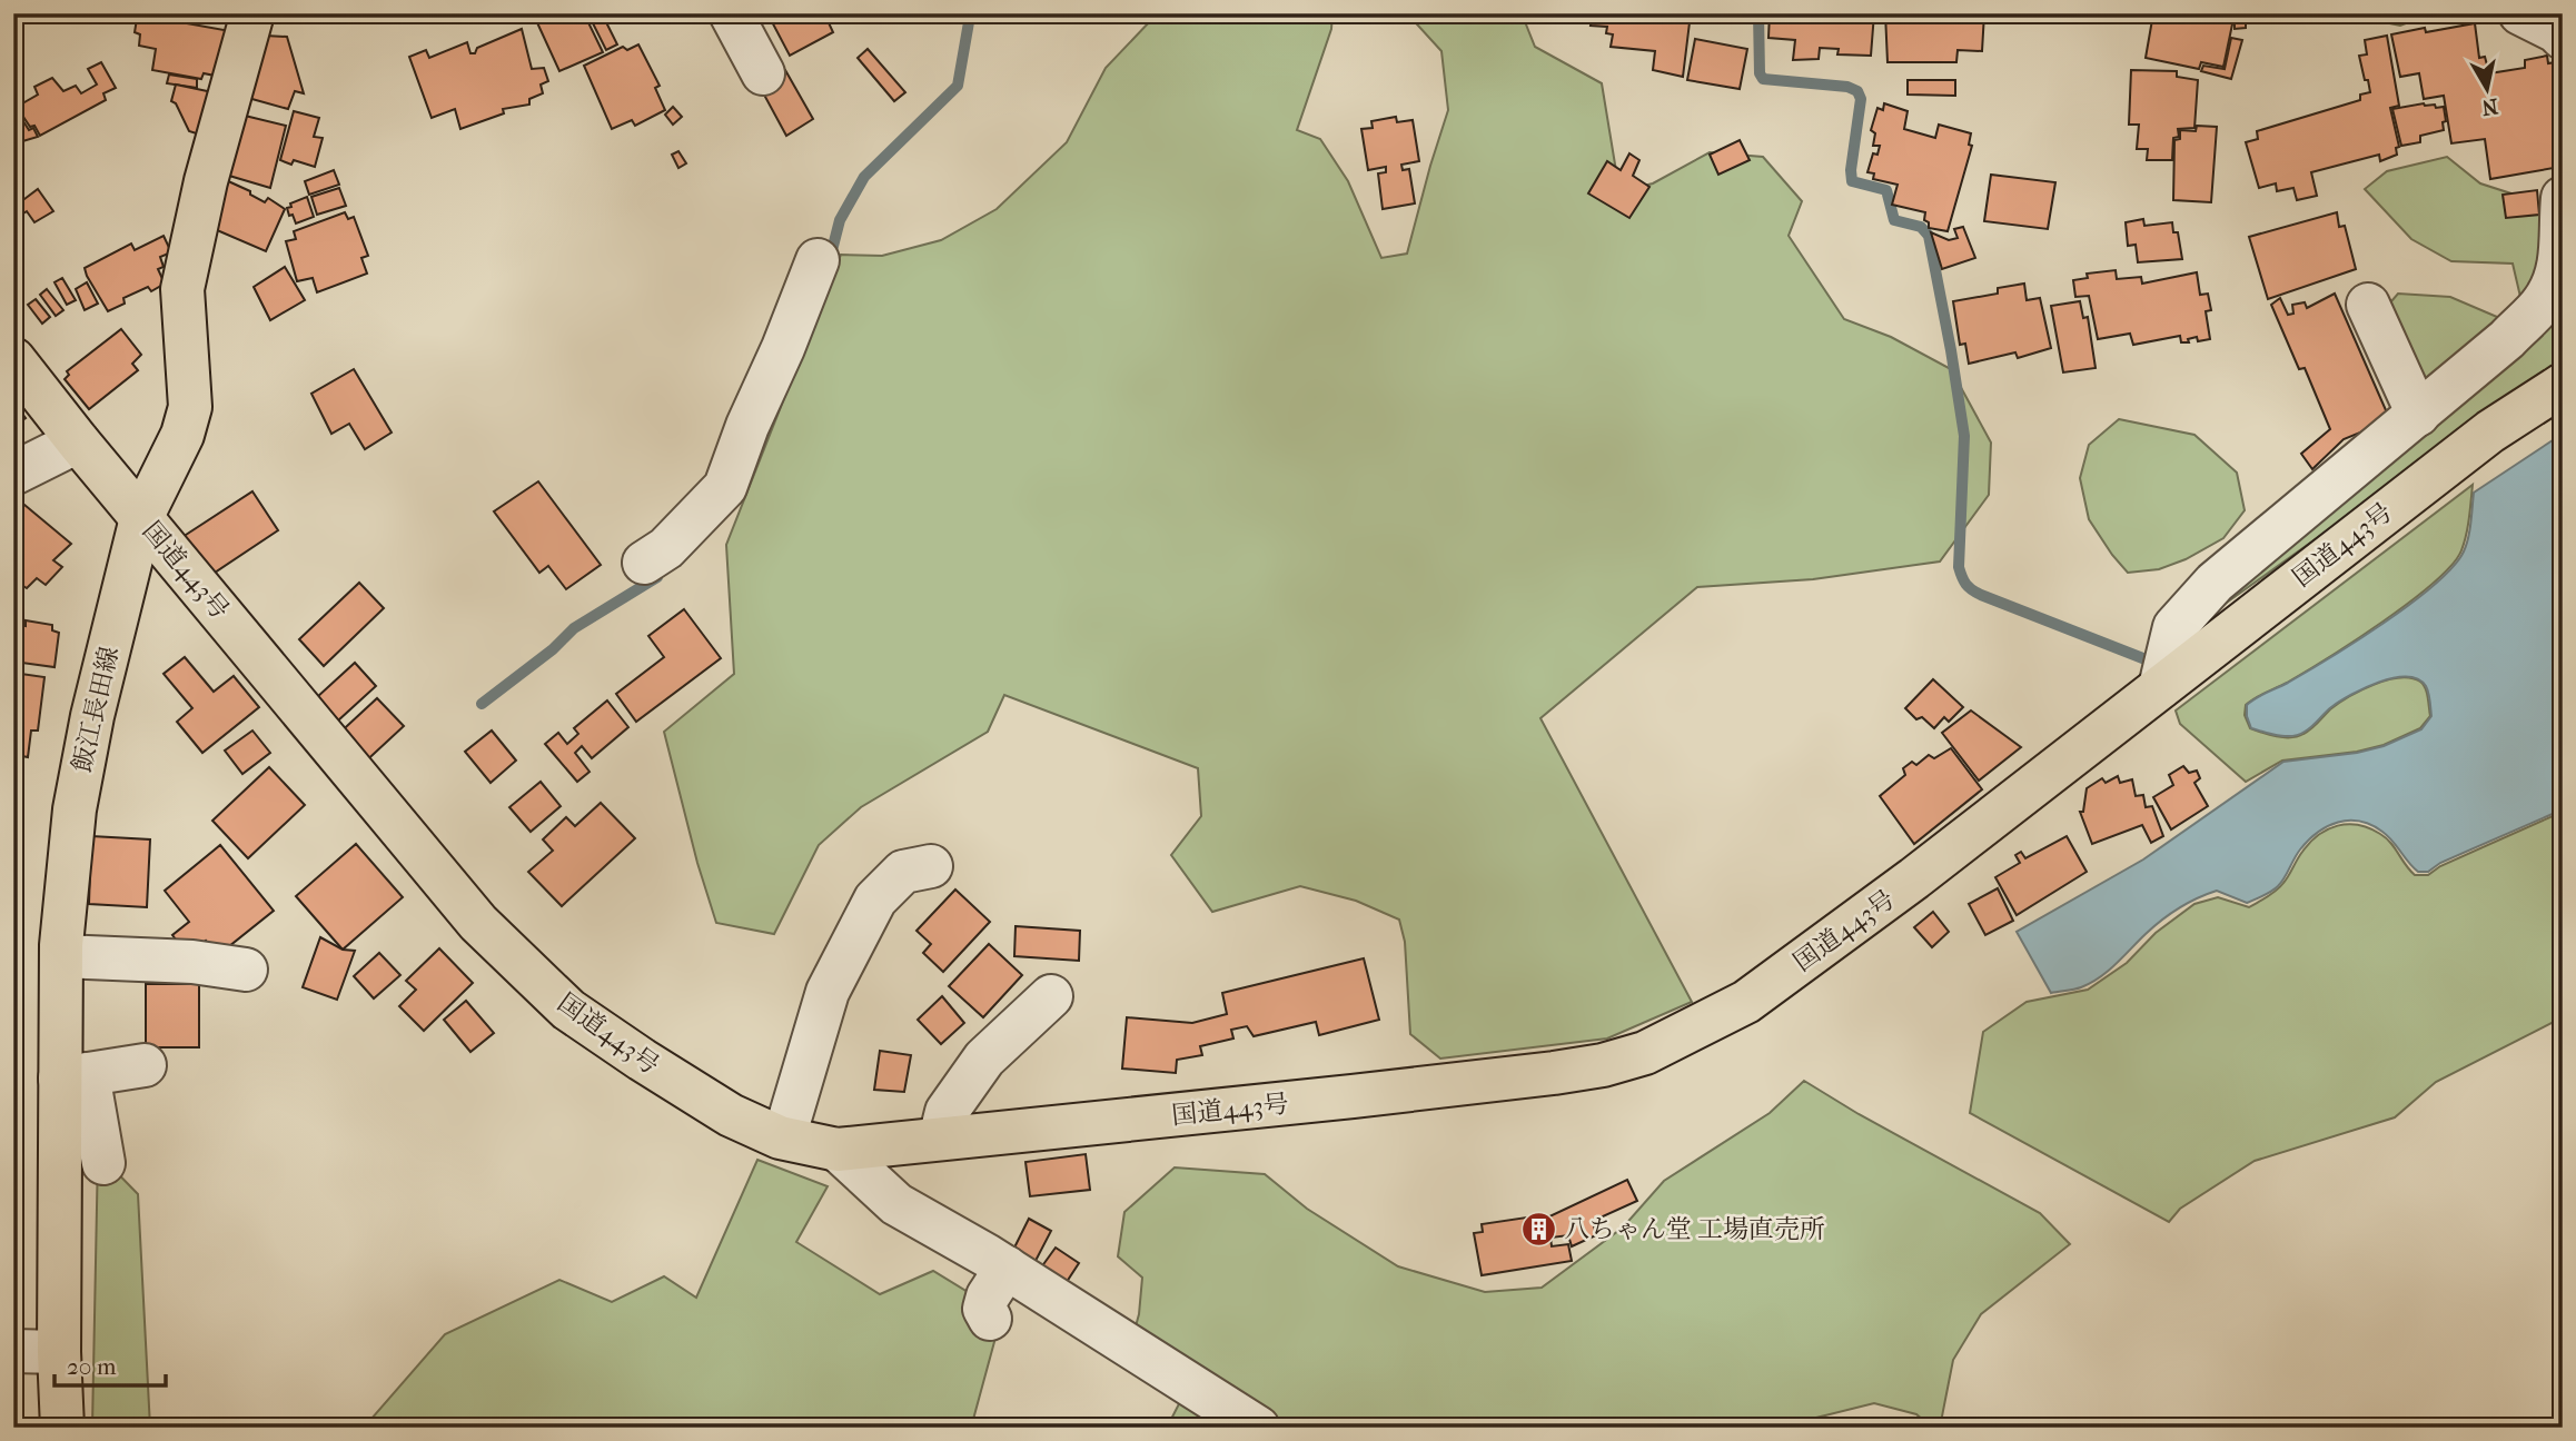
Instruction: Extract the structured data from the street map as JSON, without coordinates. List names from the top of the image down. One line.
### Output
{"streets":{"main road":["国道443号","飯江長田線"]},"crossings":[["国道443号","飯江長田線"]],"places":{"building":["八ちゃん堂 工場直売所"]},"scale_bar":"20 m","north":"bottom"}
